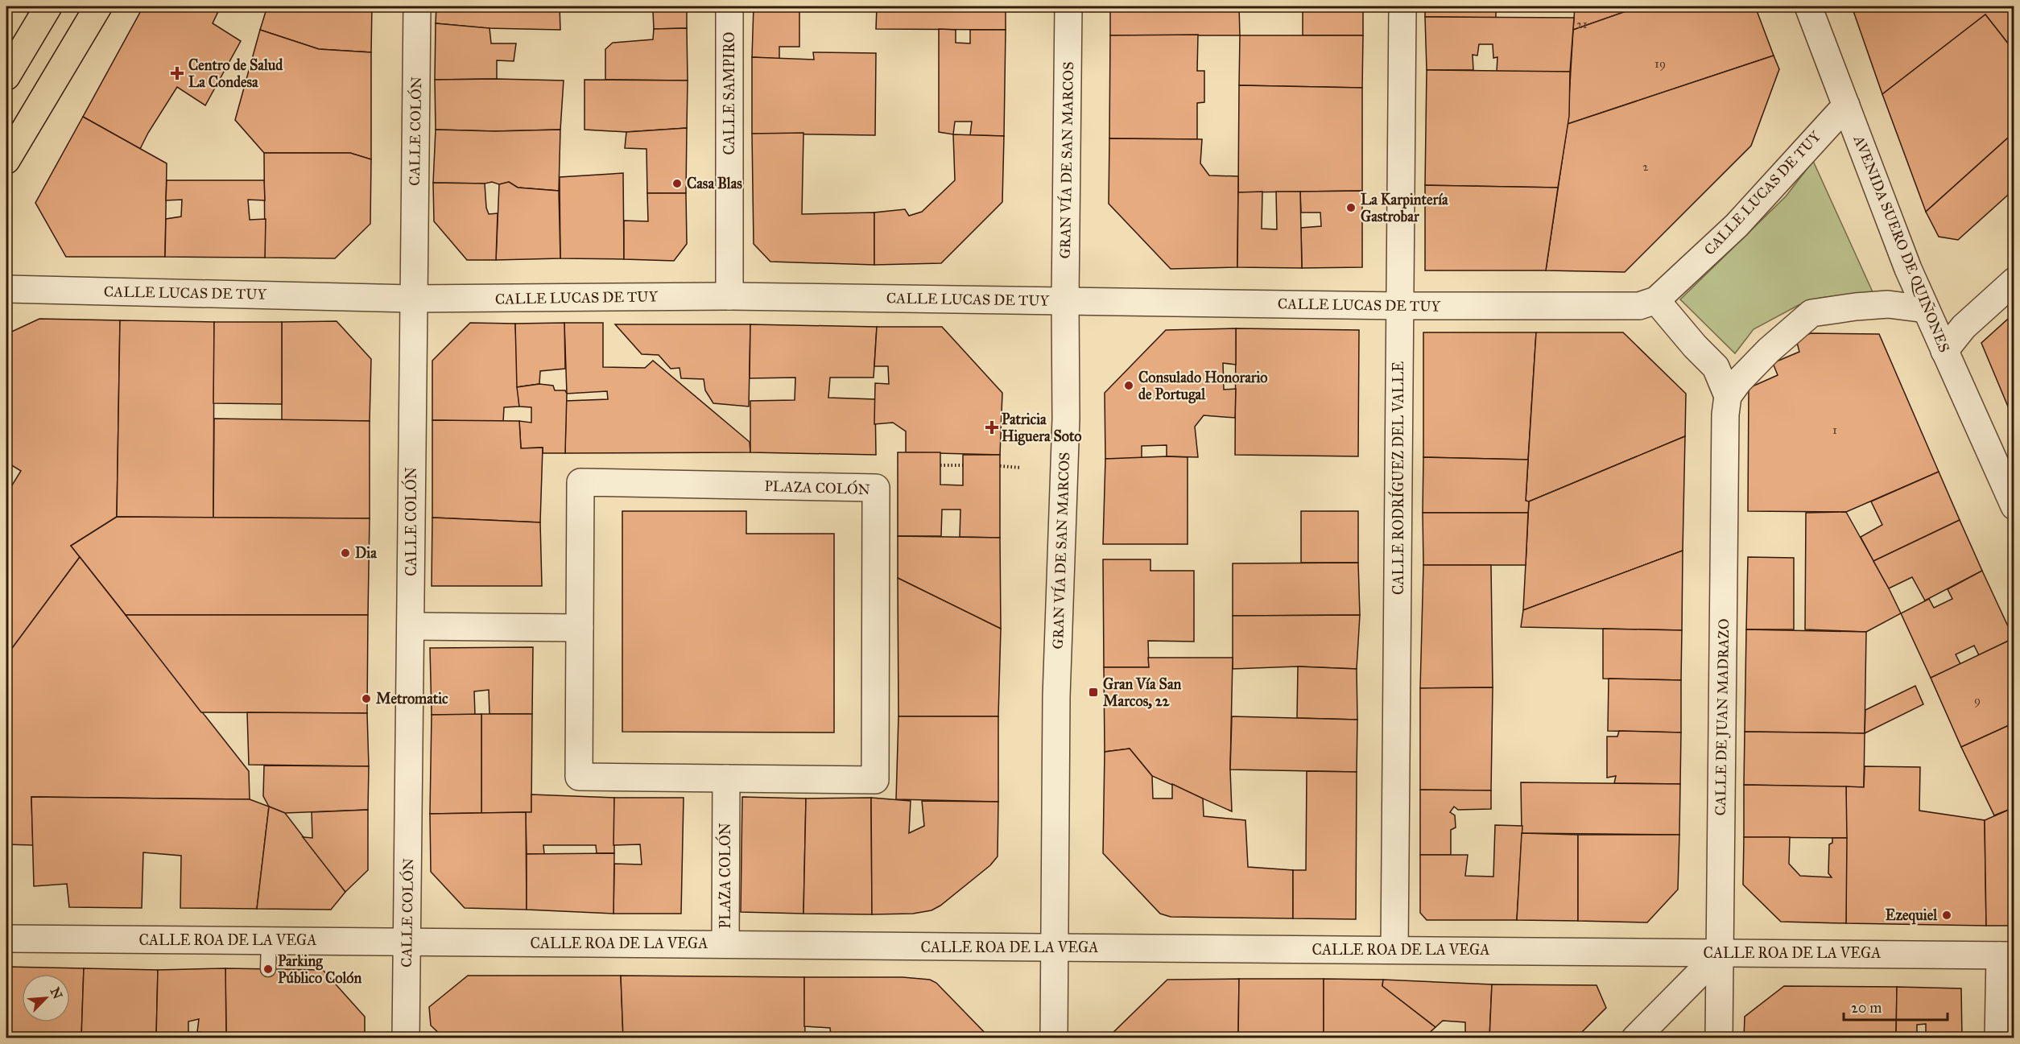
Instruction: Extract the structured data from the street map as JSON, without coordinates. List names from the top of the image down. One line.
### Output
{"streets":{"street":["CALLE SAMPIRO","CALLE COLÓN","GRAN VÍA DE SAN MARCOS","CALLE LUCAS DE TUY","AVENIDA SUERO DE QUIÑONES","CALLE RODRÍGUEZ DEL VALLE","PLAZA COLÓN","CALLE DE JUAN MADRAZO","CALLE ROA DE LA VEGA"]},"crossings":[["CALLE SAMPIRO","CALLE LUCAS DE TUY"],["CALLE COLÓN","CALLE LUCAS DE TUY"],["CALLE COLÓN","CALLE ROA DE LA VEGA"],["GRAN VÍA DE SAN MARCOS","CALLE LUCAS DE TUY"],["GRAN VÍA DE SAN MARCOS","CALLE ROA DE LA VEGA"],["CALLE LUCAS DE TUY","AVENIDA SUERO DE QUIÑONES"],["CALLE LUCAS DE TUY","CALLE RODRÍGUEZ DEL VALLE"],["CALLE LUCAS DE TUY","CALLE DE JUAN MADRAZO"],["CALLE RODRÍGUEZ DEL VALLE","CALLE ROA DE LA VEGA"],["PLAZA COLÓN","CALLE ROA DE LA VEGA"],["CALLE DE JUAN MADRAZO","CALLE ROA DE LA VEGA"]],"places":{"health":["Centro de Salud La Condesa","Patricia Higuera Soto"],"other":["Casa Blas","La Karpintería Gastrobar","Consulado Honorario de Portugal","Dia","Metromatic","Ezequiel","Parking Público Colón"],"transit":["Gran Vía San Marcos, 22"]},"house_numbers":["21","19","2","1","9"],"scale_bar":"20 m","north":"top right"}
